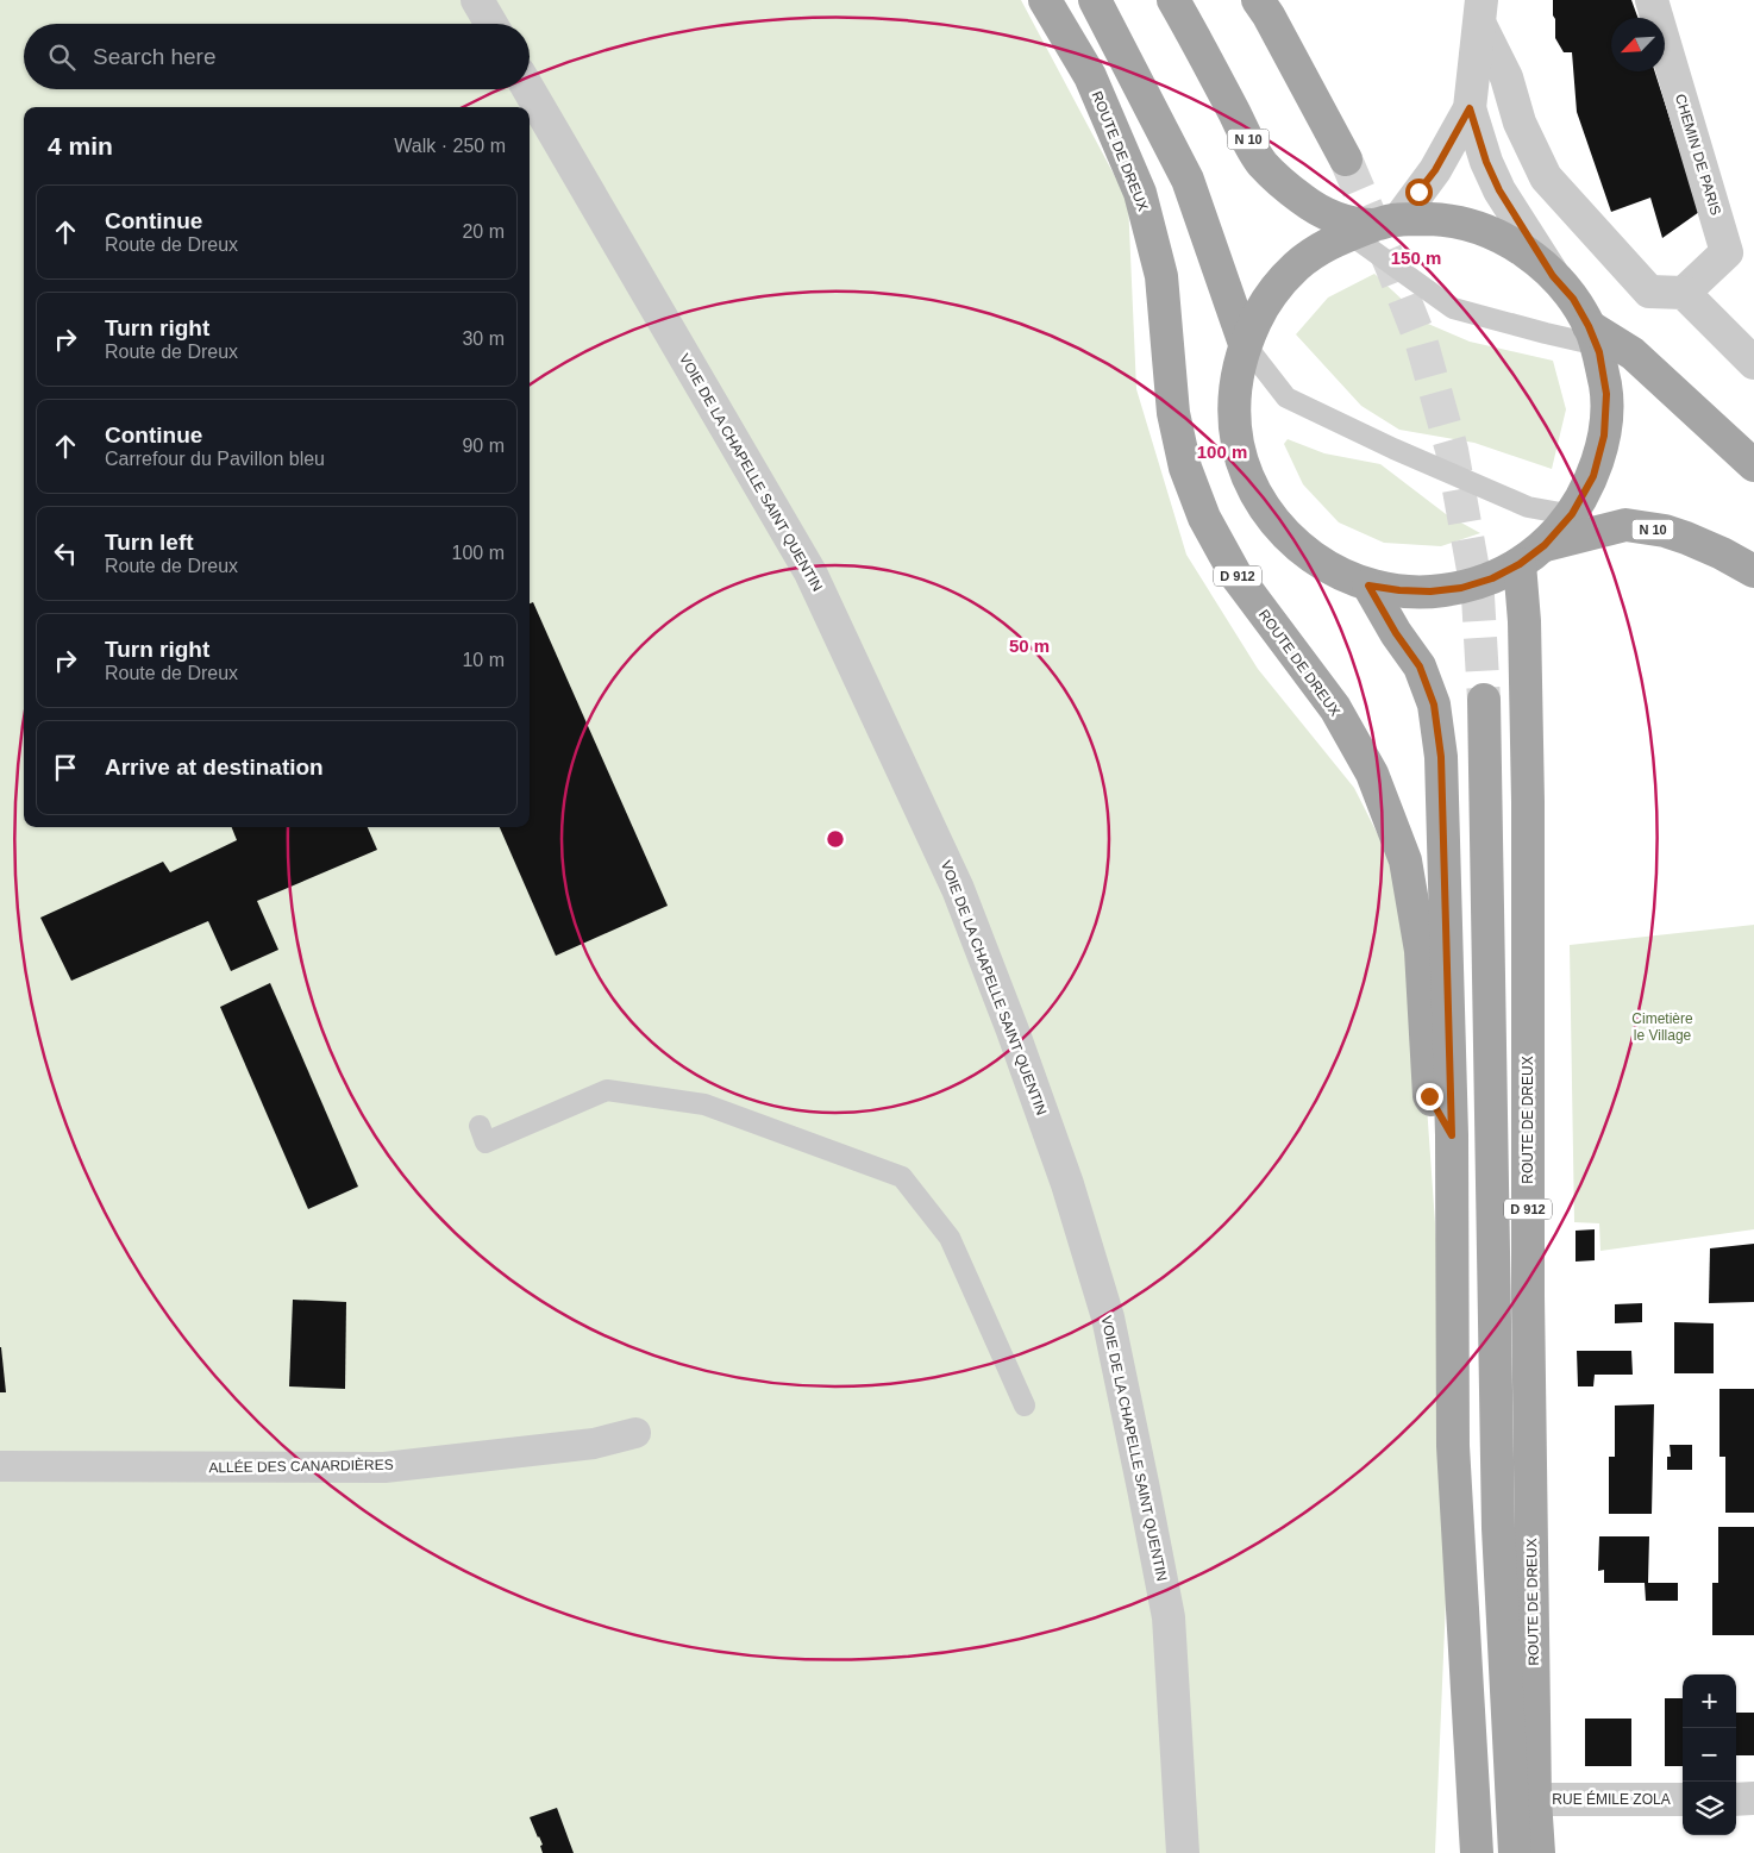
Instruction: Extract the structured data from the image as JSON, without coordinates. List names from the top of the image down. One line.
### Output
{"streets":{"main road":["N 10","ROUTE DE DREUX","D 912"],"street":["CHEMIN DE PARIS","VOIE DE LA CHAPELLE SAINT QUENTIN","ALLÉE DES CANARDIÈRES","RUE ÉMILE ZOLA"]},"crossings":[["N 10","ROUTE DE DREUX"],["ROUTE DE DREUX","RUE ÉMILE ZOLA"]],"parks":["Cimetière le Village"],"north":"bottom left","page":{"search":"Search here","heading":["4 min","Walk · 250 m"],"list":[["Continue","Route de Dreux","20 m"],["Turn right","Route de Dreux","30 m"],["Continue","Carrefour du Pavillon bleu","90 m"],["Turn left","Route de Dreux","100 m"],["Turn right","Route de Dreux","10 m"],"Arrive at destination"],"map_buttons":["+","−"]},"rings":["150 m","100 m","50 m"]}
